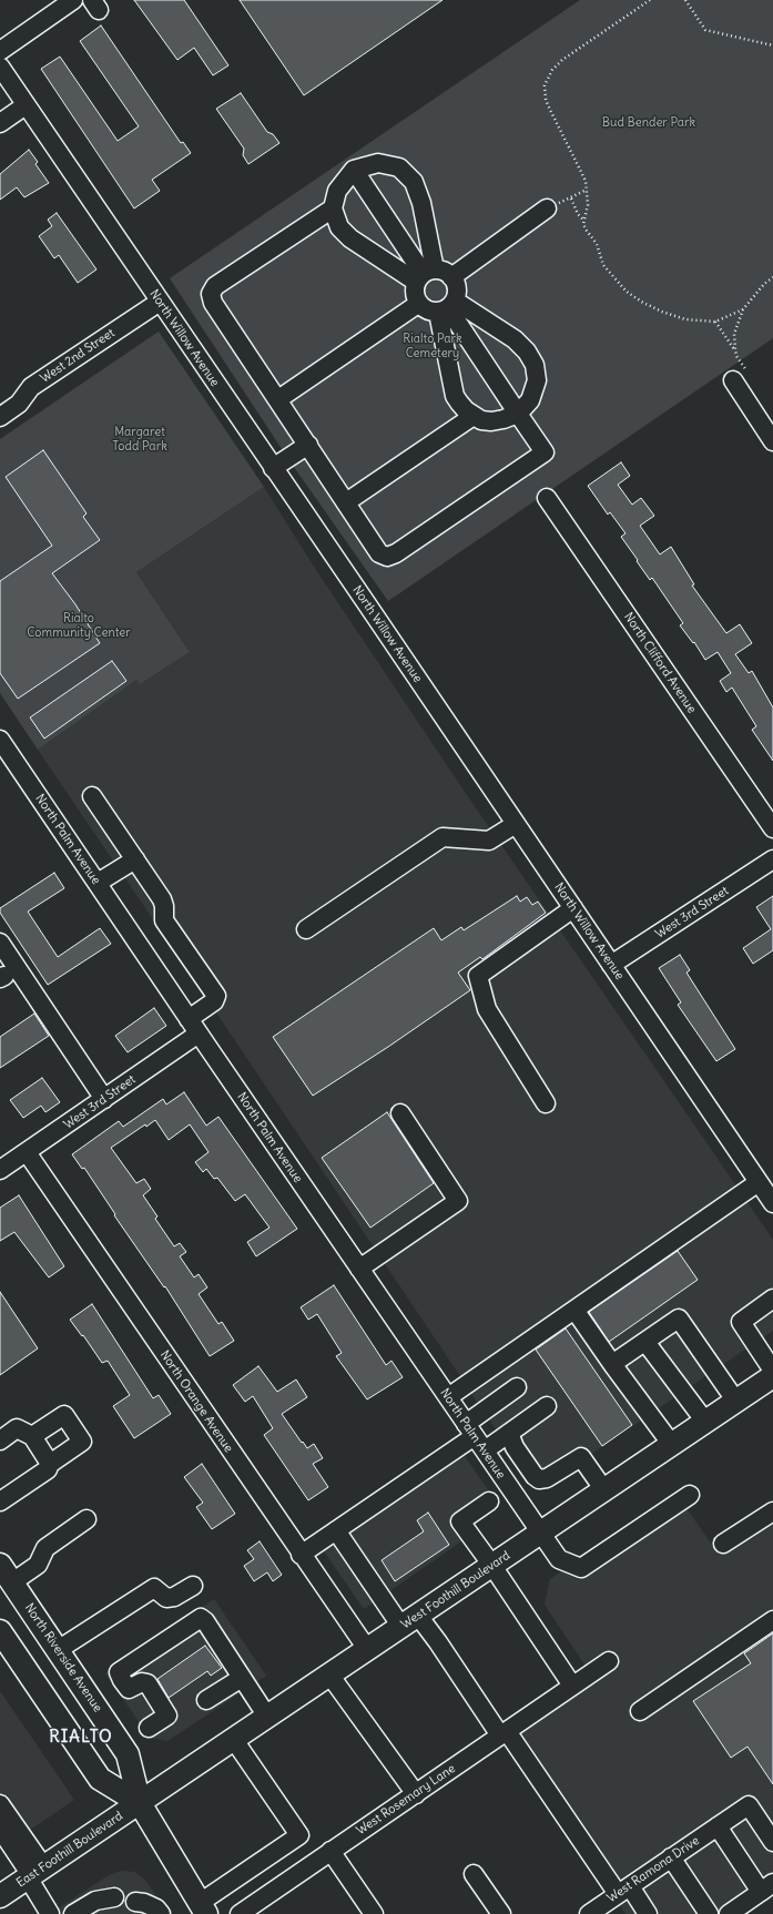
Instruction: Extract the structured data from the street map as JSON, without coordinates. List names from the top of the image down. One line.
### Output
{"streets":{"main road":["West Foothill Boulevard","North Riverside Avenue","East Foothill Boulevard"],"street":["North Willow Avenue","West 2nd Street","North Clifford Avenue","North Palm Avenue","West 3rd Street","North Orange Avenue","West Rosemary Lane","West Ramona Drive"]},"crossings":[["North Willow Avenue","West 2nd Street"],["North Willow Avenue","West 3rd Street"],["North Palm Avenue","West 3rd Street"],["North Palm Avenue","West Foothill Boulevard"],["West 3rd Street","North Orange Avenue"],["North Orange Avenue","West Foothill Boulevard"],["West Foothill Boulevard","North Riverside Avenue"],["West Foothill Boulevard","East Foothill Boulevard"],["North Riverside Avenue","East Foothill Boulevard"]],"districts":["RIALTO"],"parks":["Bud Bender Park","Rialto Park Cemetery","Margaret Todd Park","Rialto Community Center"]}
